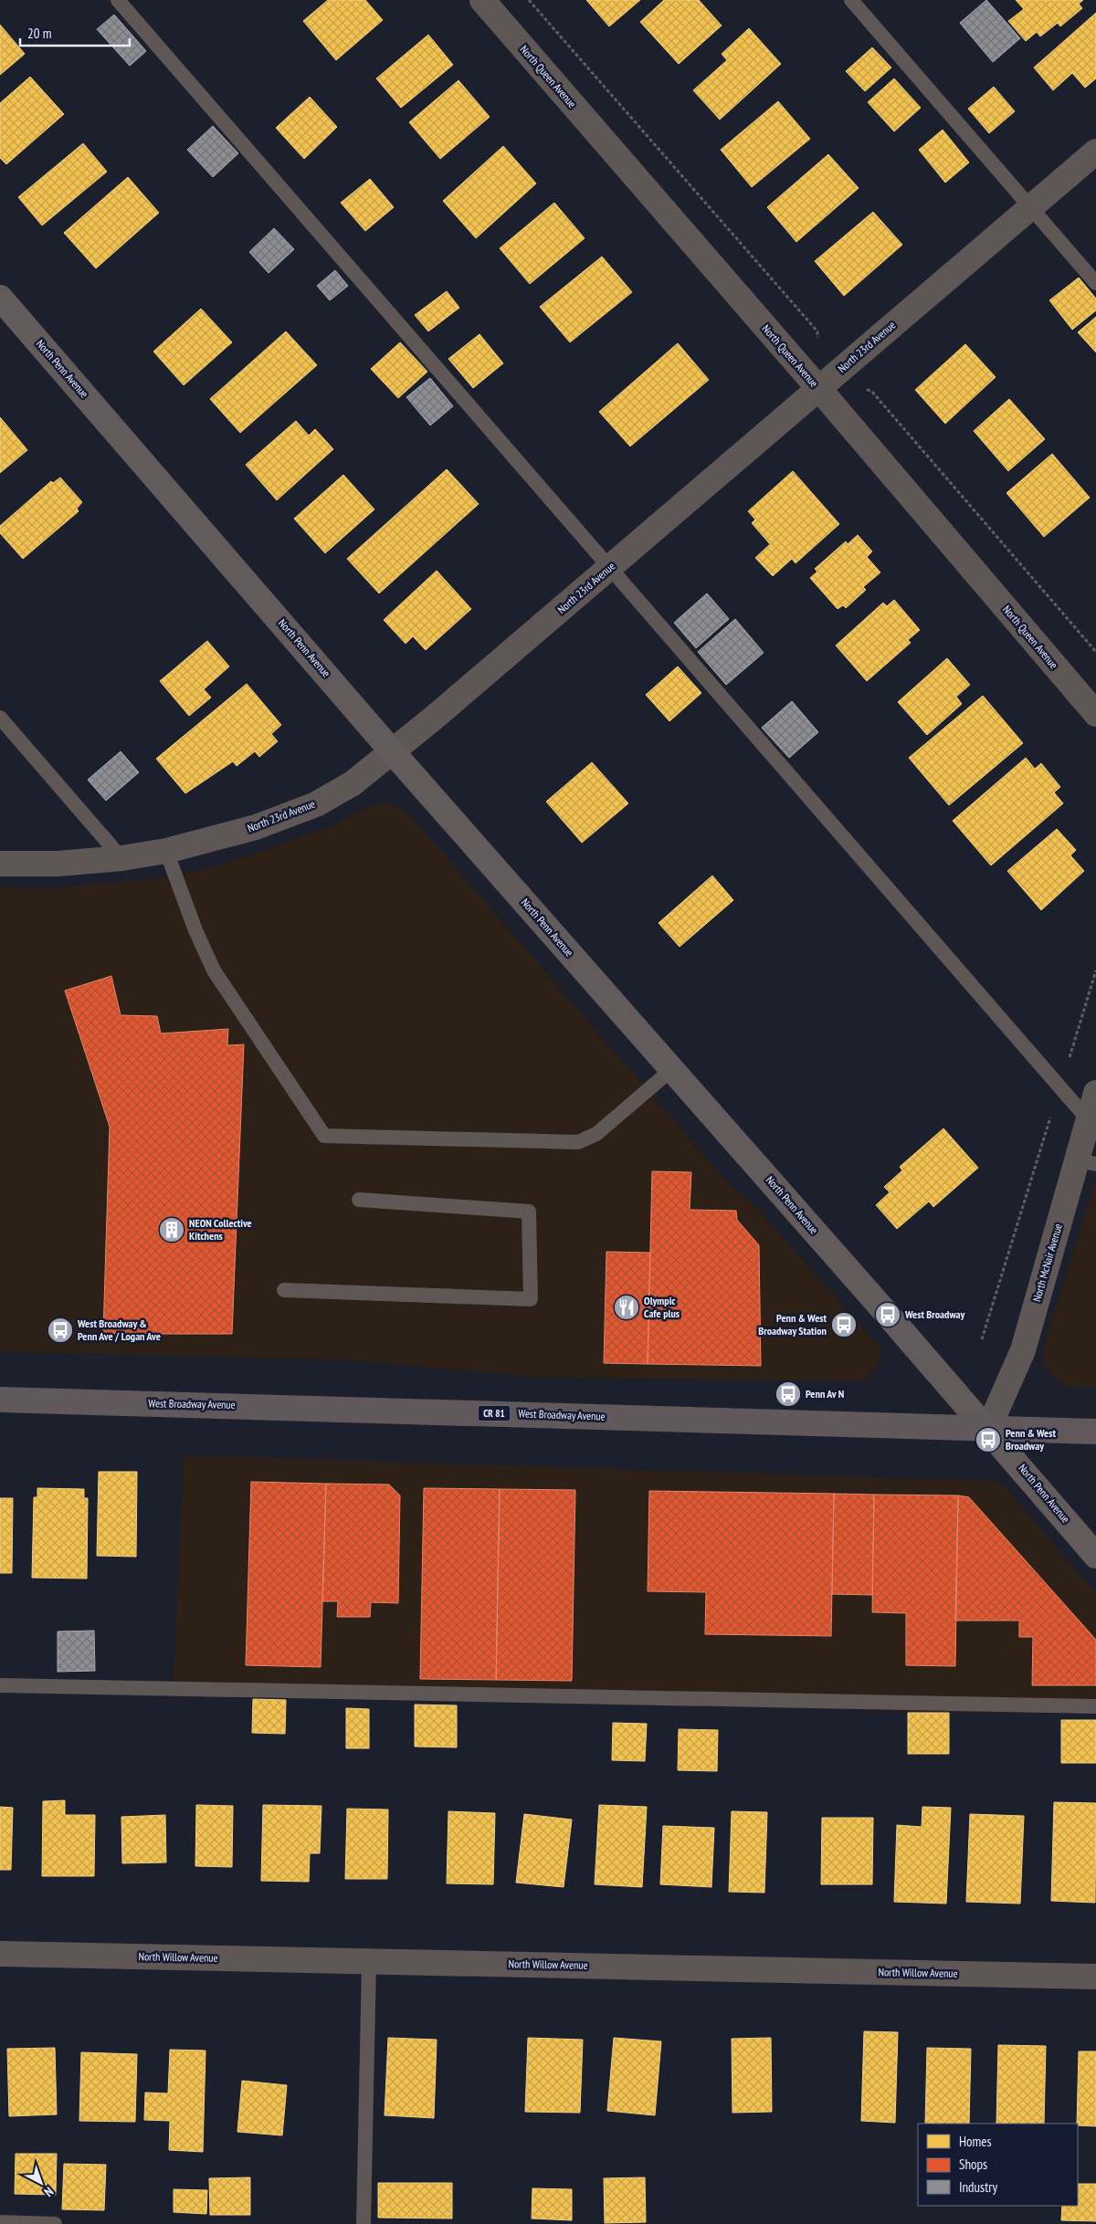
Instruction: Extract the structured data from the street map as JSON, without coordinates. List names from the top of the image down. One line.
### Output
{"streets":{"main road":["North Penn Avenue","West Broadway Avenue","CR 81"],"street":["North Queen Avenue","North 23rd Avenue","North McNair Avenue","North Willow Avenue"]},"crossings":[["North Queen Avenue","North 23rd Avenue"],["North 23rd Avenue","North Penn Avenue"],["North Penn Avenue","North McNair Avenue"],["North Penn Avenue","West Broadway Avenue"],["North McNair Avenue","West Broadway Avenue"]],"places":{"building":["NEON Collective Kitchens"],"restaurant":["Olympic Cafe plus"],"bus stop":["West Broadway","Penn & West Broadway Station","West Broadway & Penn Ave / Logan Ave","Penn Av N","Penn & West Broadway"]},"legend":["Homes","Shops","Industry"],"scale_bar":"20 m","north":"bottom right"}
